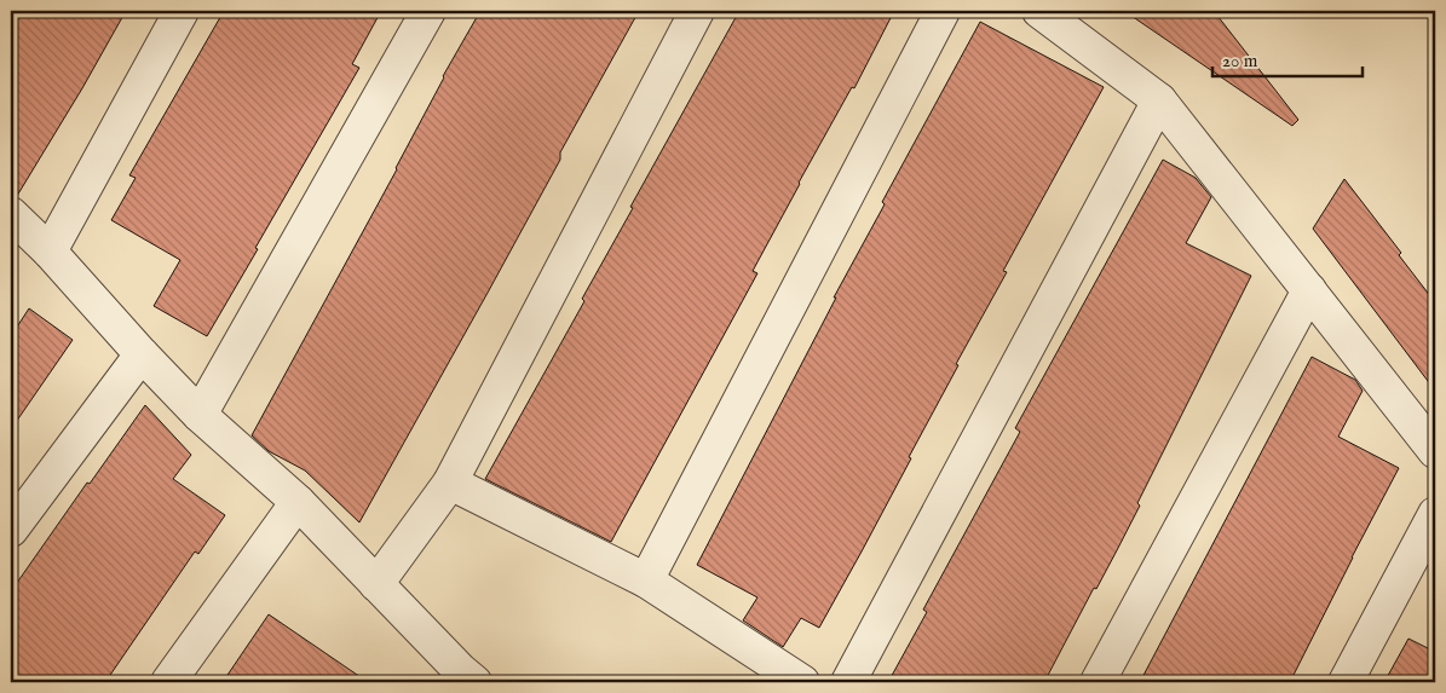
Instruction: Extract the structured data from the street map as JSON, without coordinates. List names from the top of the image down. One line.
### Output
{"scale_bar":"20 m"}
